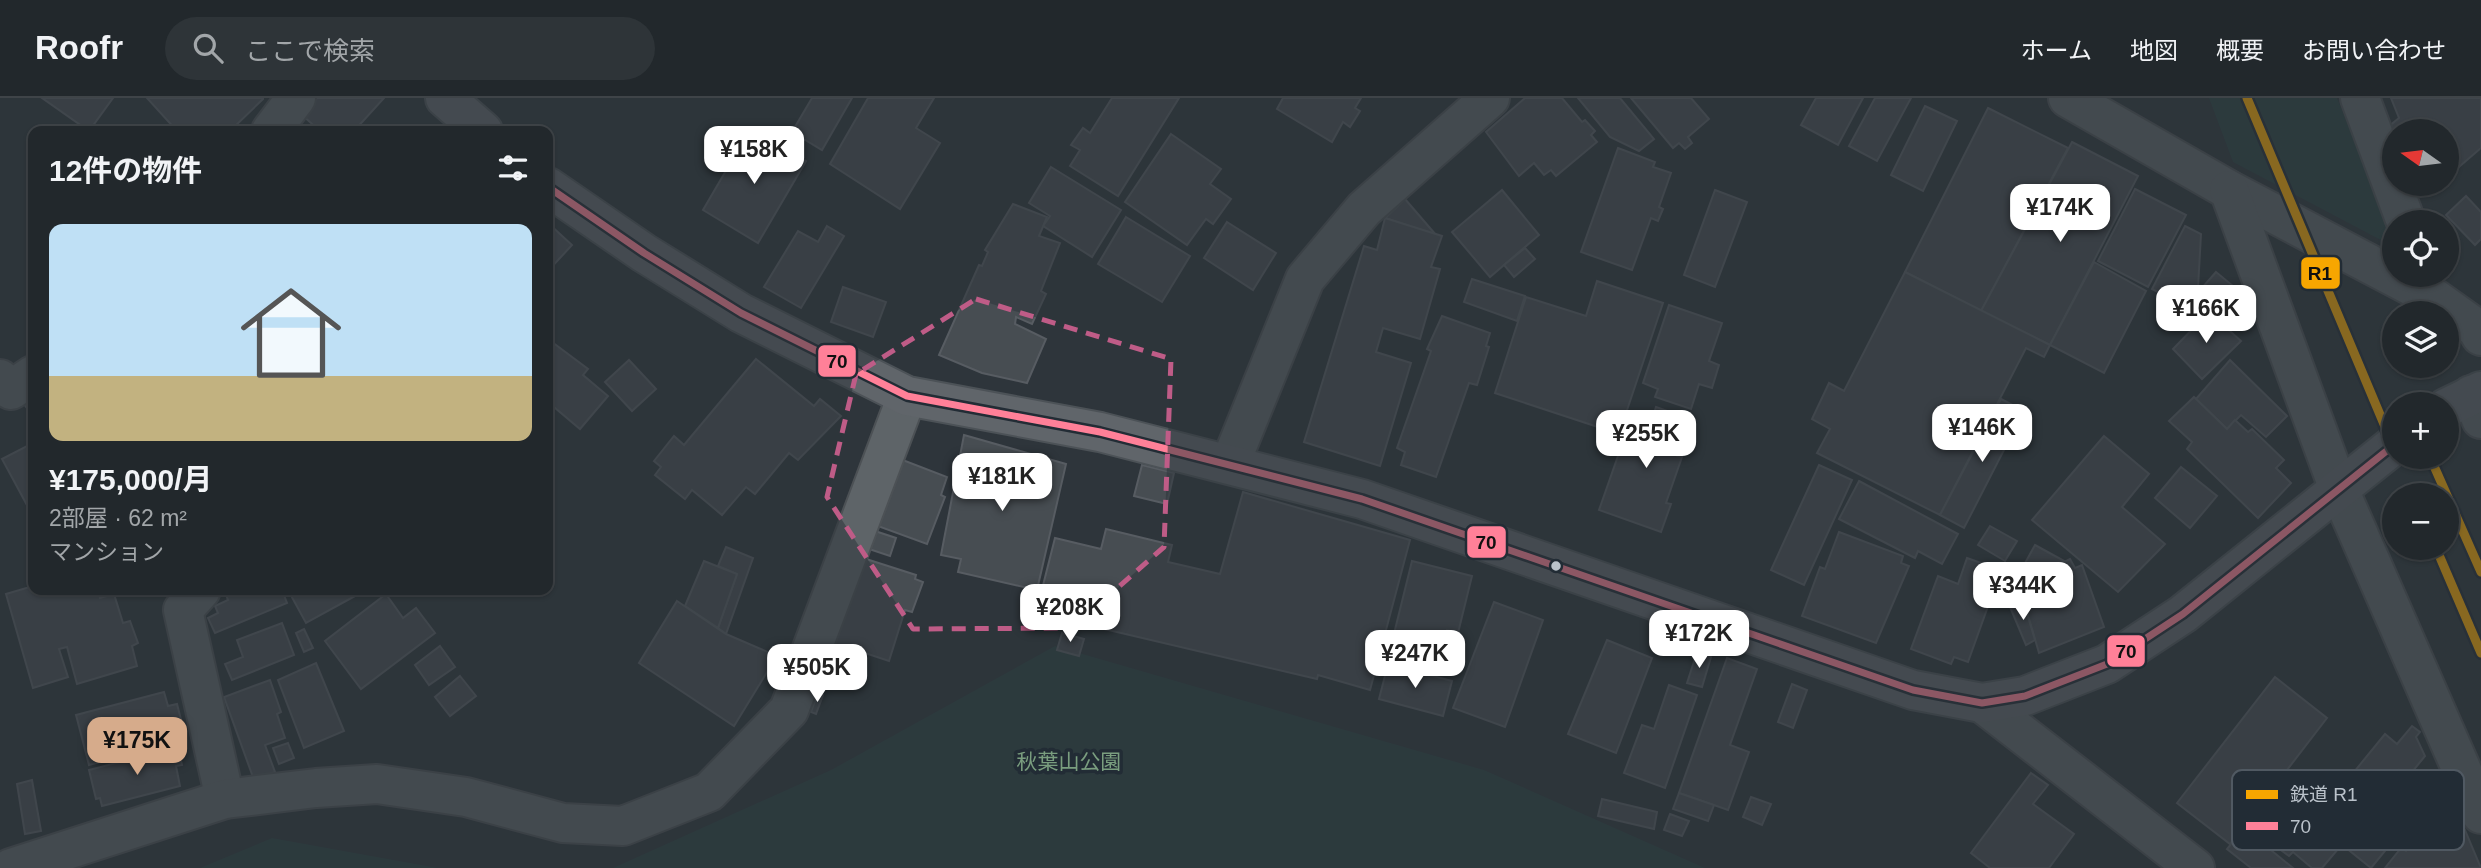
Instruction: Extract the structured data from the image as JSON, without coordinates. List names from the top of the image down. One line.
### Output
{"parks":["秋葉山公園"],"lines":["rail line R1","transit line 70"],"legend":["鉄道 R1","70"],"north":"left","page":{"header":"Roofr","search":"ここで検索","nav":["ホーム","地図","概要","お問い合わせ"],"map_buttons":["+","−"],"price":["¥158K","¥174K","¥166K","¥146K","¥255K","¥181K","¥344K","¥208K","¥172K","¥247K","¥505K","¥175K"],"heading":"12件の物件","list":[{"name":"¥175,000/月","note":"2部屋 · 62 m² · マンション"}]}}
